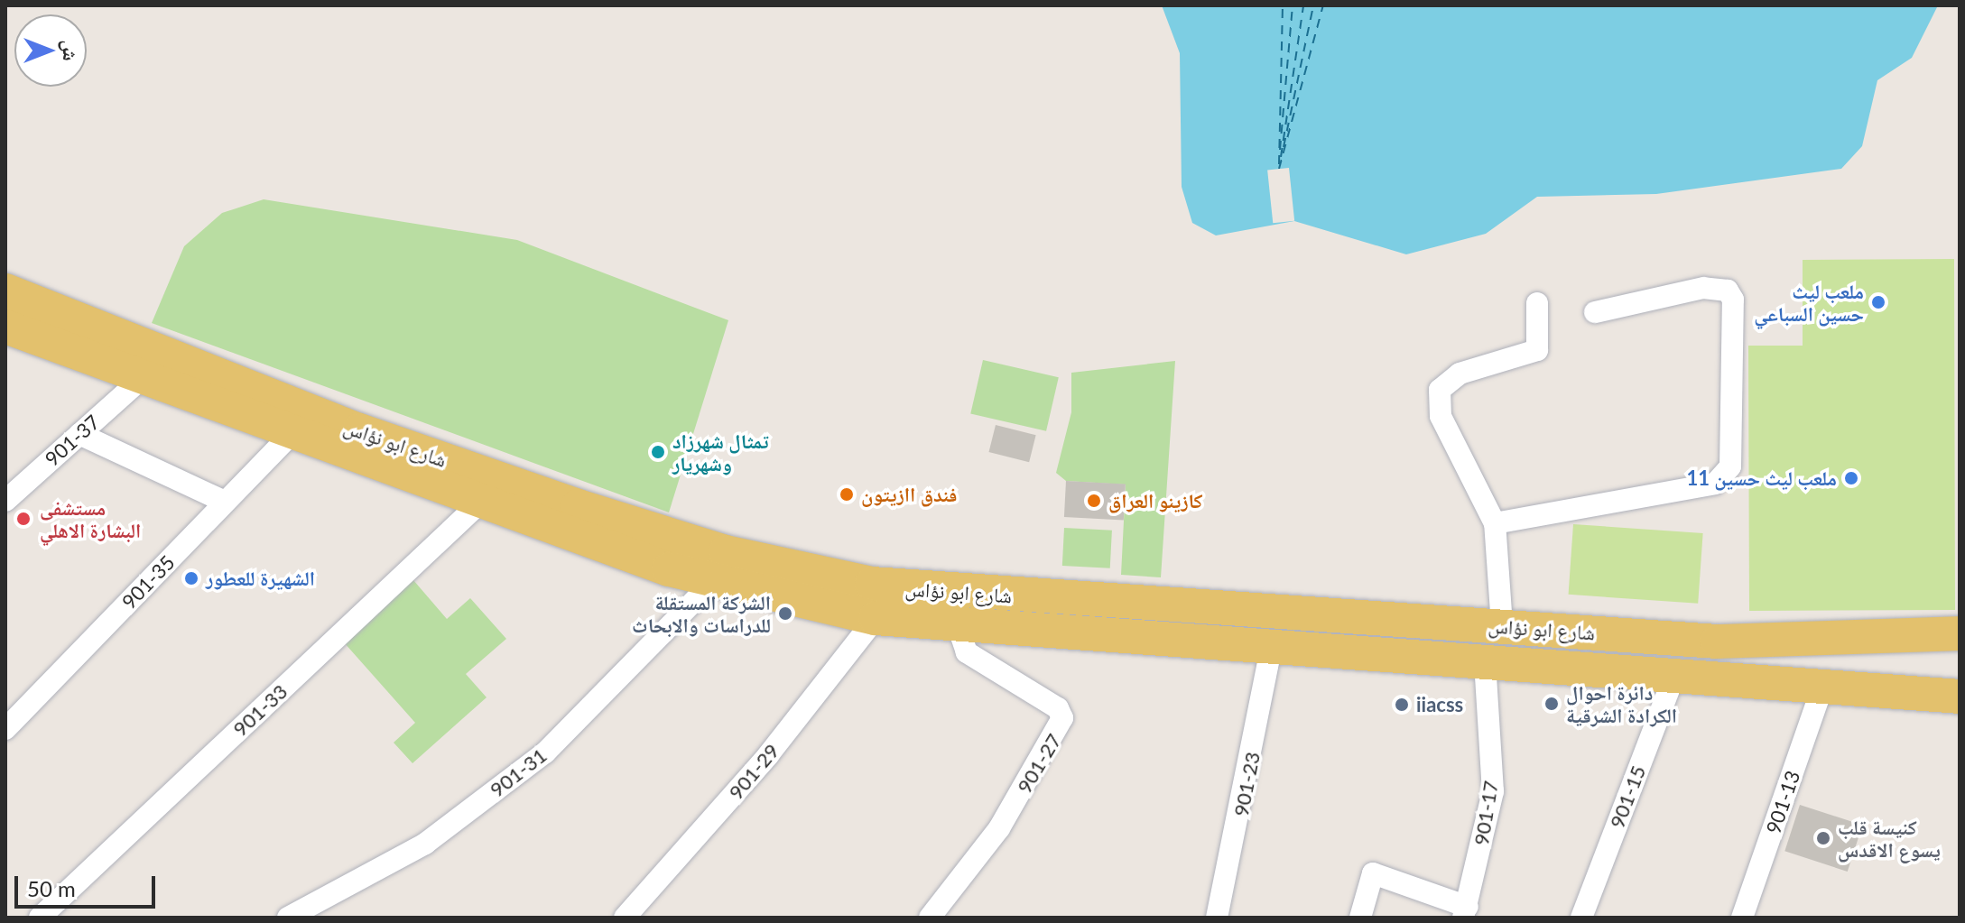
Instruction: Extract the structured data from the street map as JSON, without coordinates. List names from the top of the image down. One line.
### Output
{"streets":{"main road":["شارع ابو نؤاس"],"street":["901-37","901-35","901-33","901-27","901-29","901-31","901-23","901-15","901-13","901-17"]},"crossings":[["901-37","شارع ابو نؤاس"],["شارع ابو نؤاس","901-35"],["شارع ابو نؤاس","901-33"],["شارع ابو نؤاس","901-27"],["شارع ابو نؤاس","901-29"],["شارع ابو نؤاس","901-31"],["شارع ابو نؤاس","901-23"],["شارع ابو نؤاس","901-15"],["شارع ابو نؤاس","901-13"],["شارع ابو نؤاس","901-17"]],"places":["ملعب ليث حسين السباعي","تمثال شهرزاد وشهريار","ملعب ليث حسين 11","فندق اازيتون","كازينو العراق","مستشفى البشارة الاهلي","الشهيرة للعطور","الشركة المستقلة للدراسات والابحاث","دائرة احوال الكرادة الشرقية","iiacss","كنيسة قلب يسوع الاقدس"],"scale_bar":"50 m","north":"right"}
